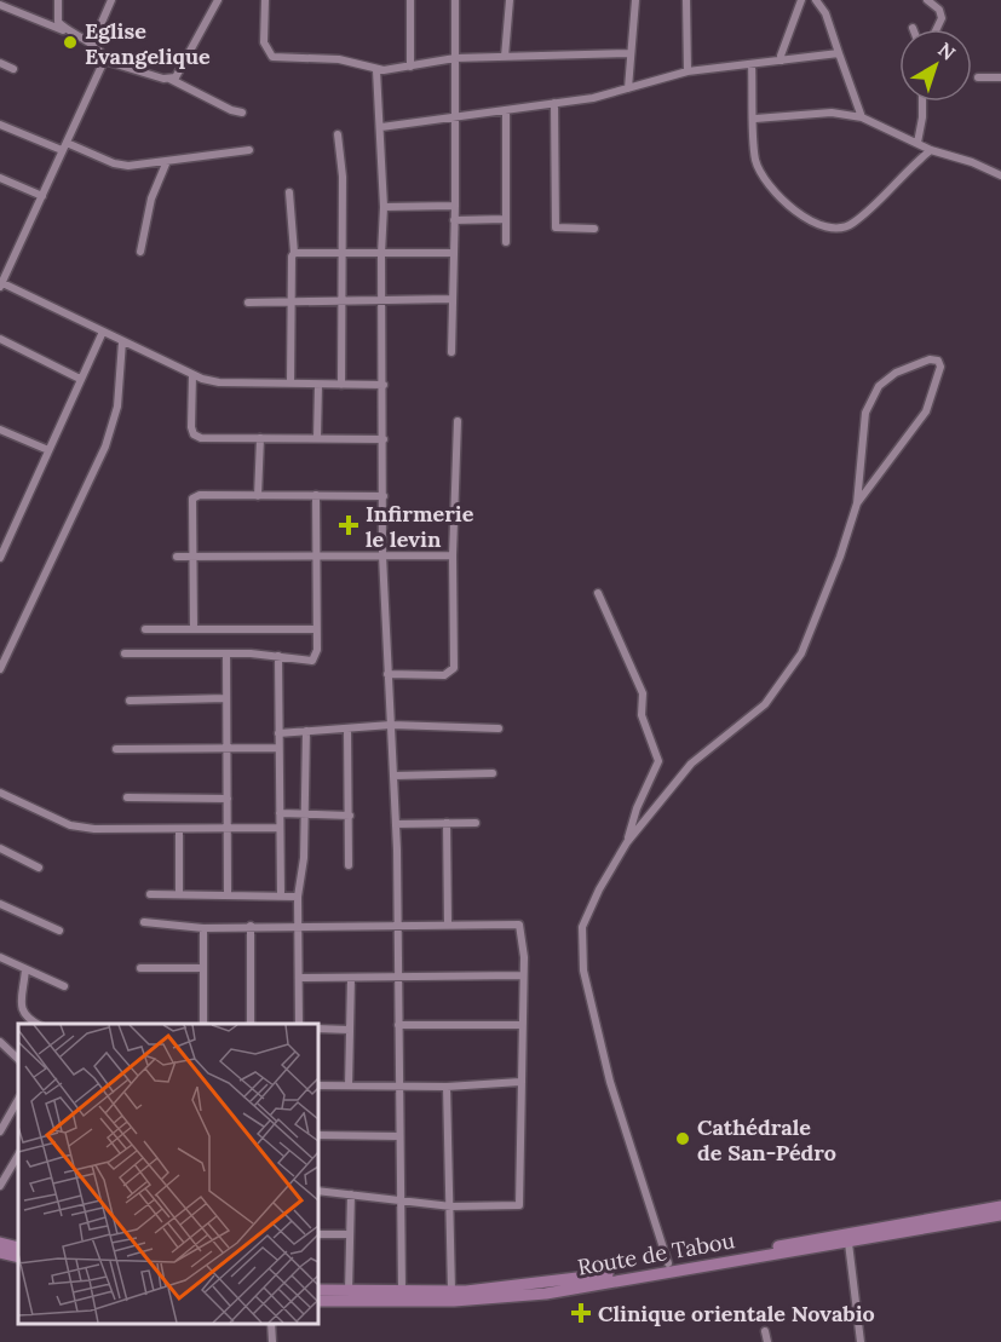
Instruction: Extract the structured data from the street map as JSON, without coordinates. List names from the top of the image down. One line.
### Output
{"streets":{"main road":["Route de Tabou"]},"places":{"other":["Eglise Evangelique","Cathédrale de San-Pédro"],"health":["Infirmerie le levin","Clinique orientale Novabio"]},"north":"top right"}
